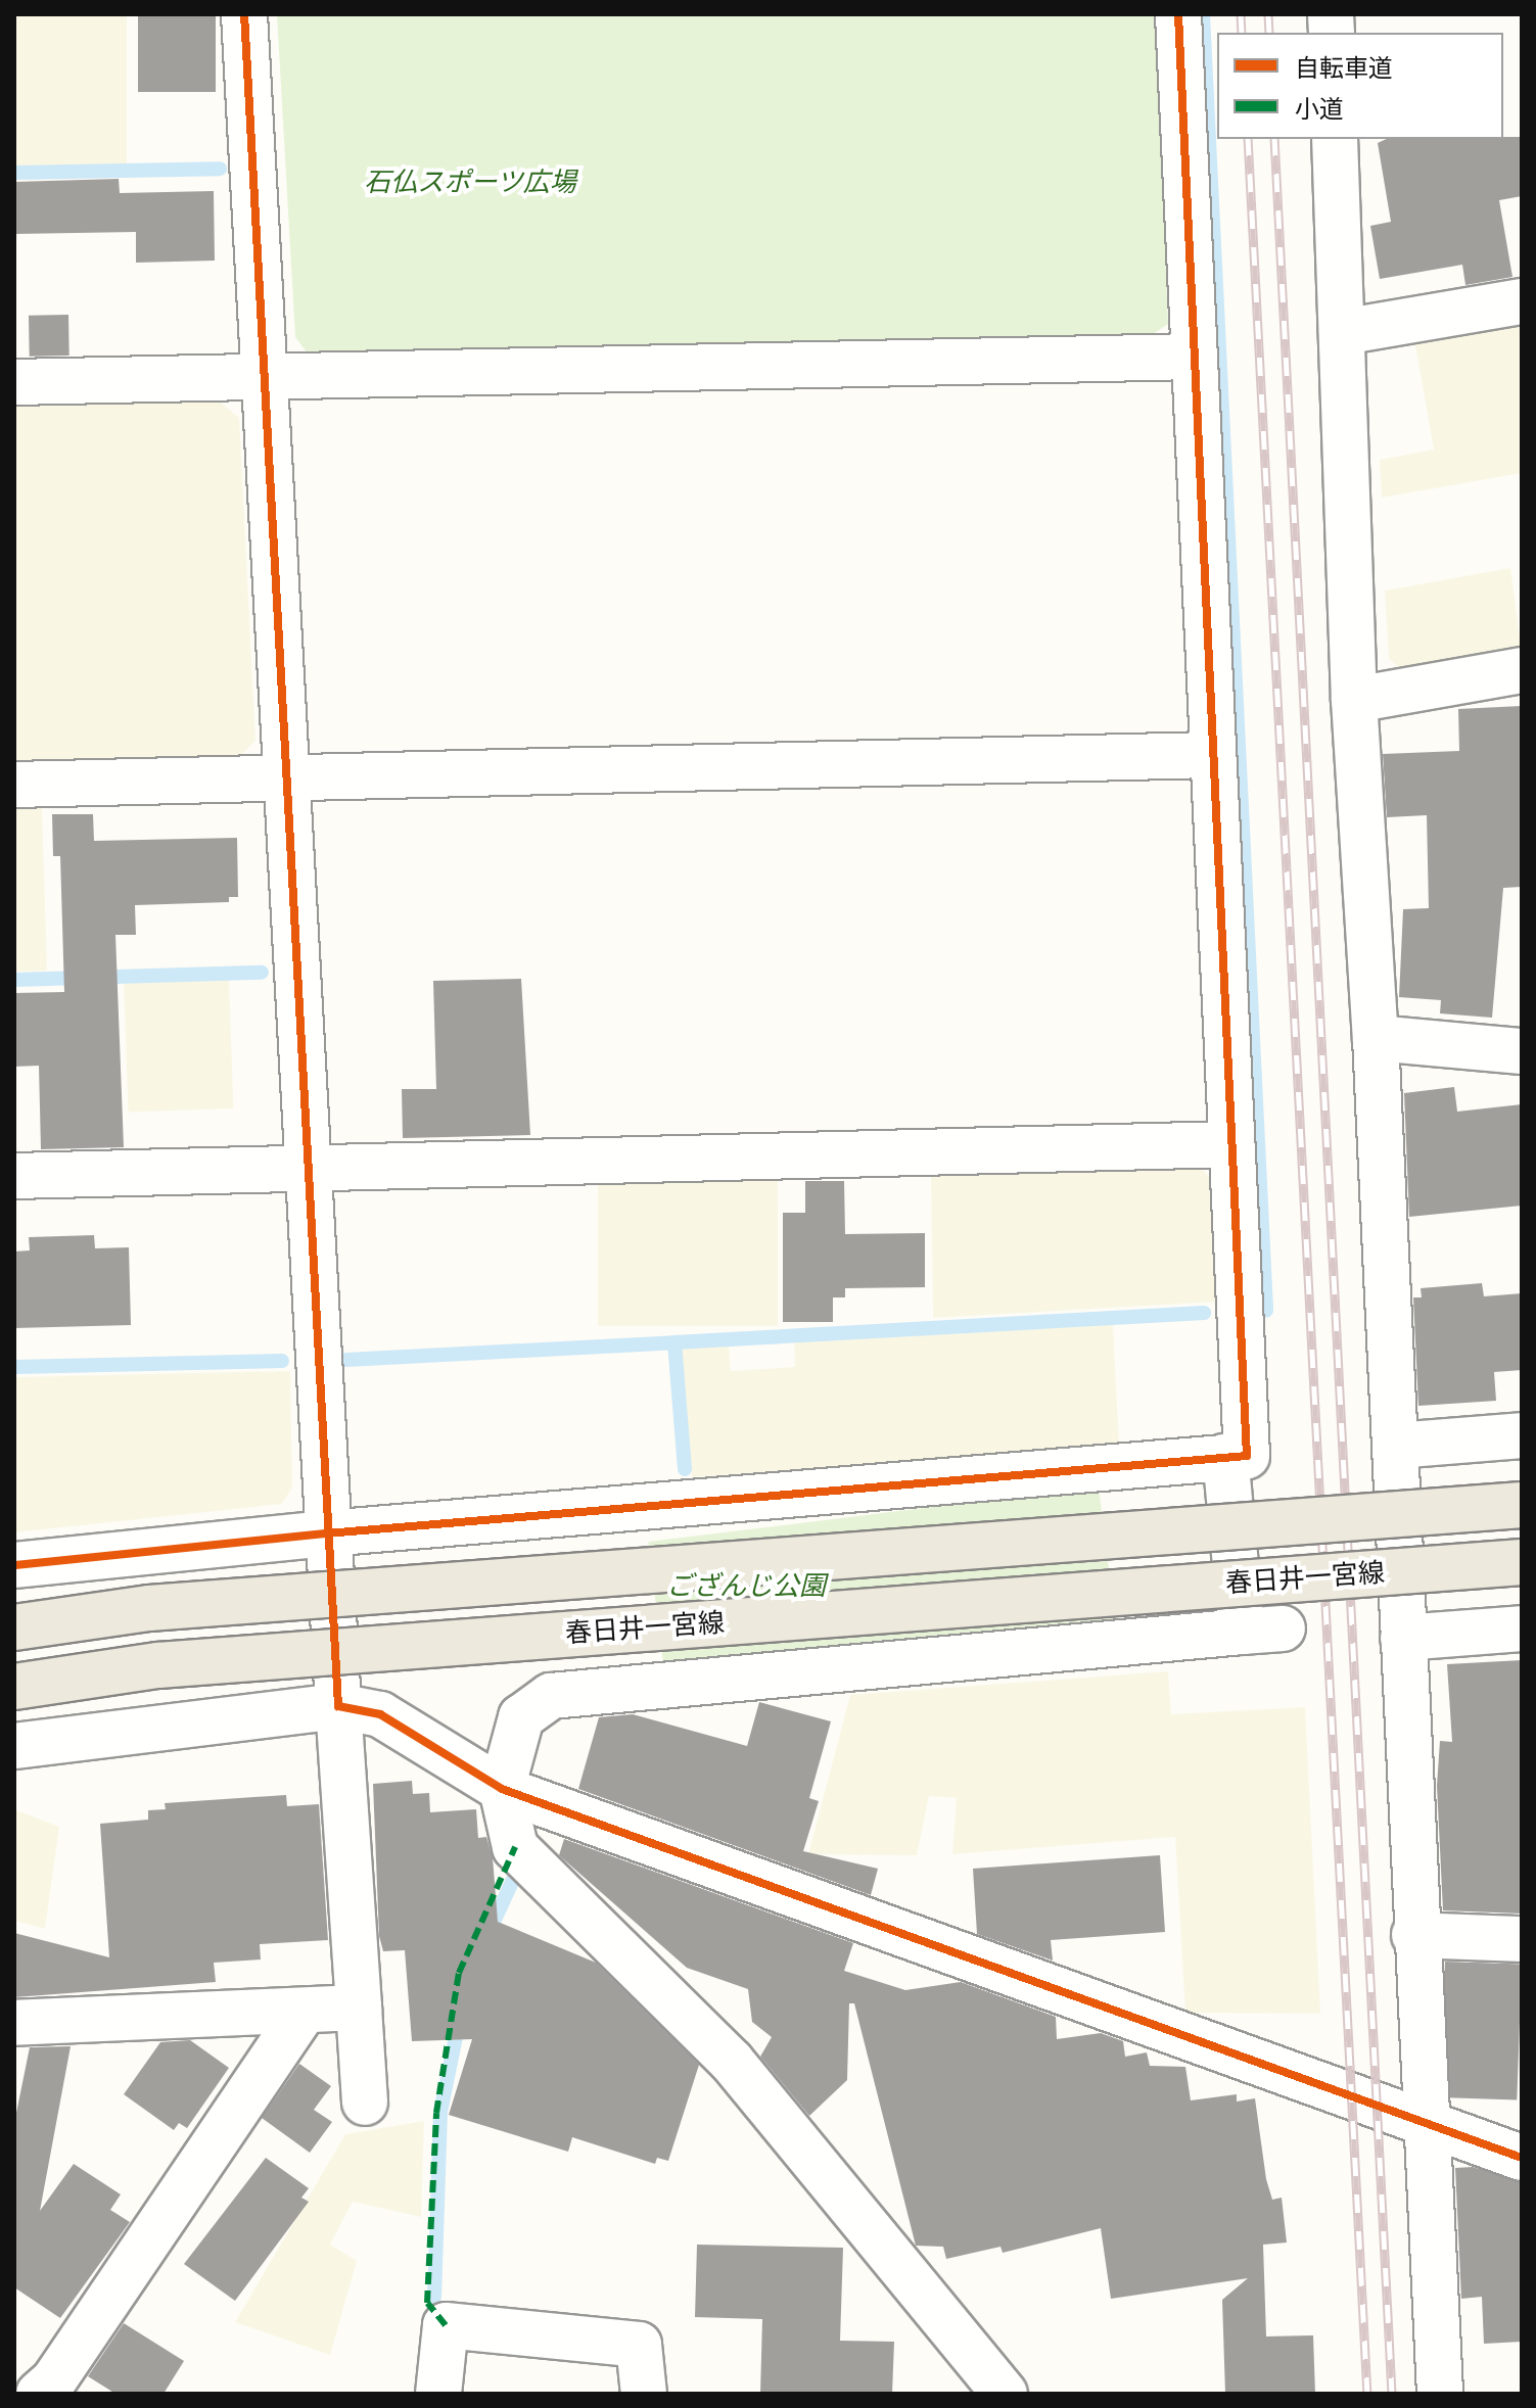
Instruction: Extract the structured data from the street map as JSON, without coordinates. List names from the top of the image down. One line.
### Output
{"streets":{"main road":["春日井一宮線"]},"parks":["石仏スポーツ広場","ござんじ公園"],"legend":["自転車道","小道"]}
